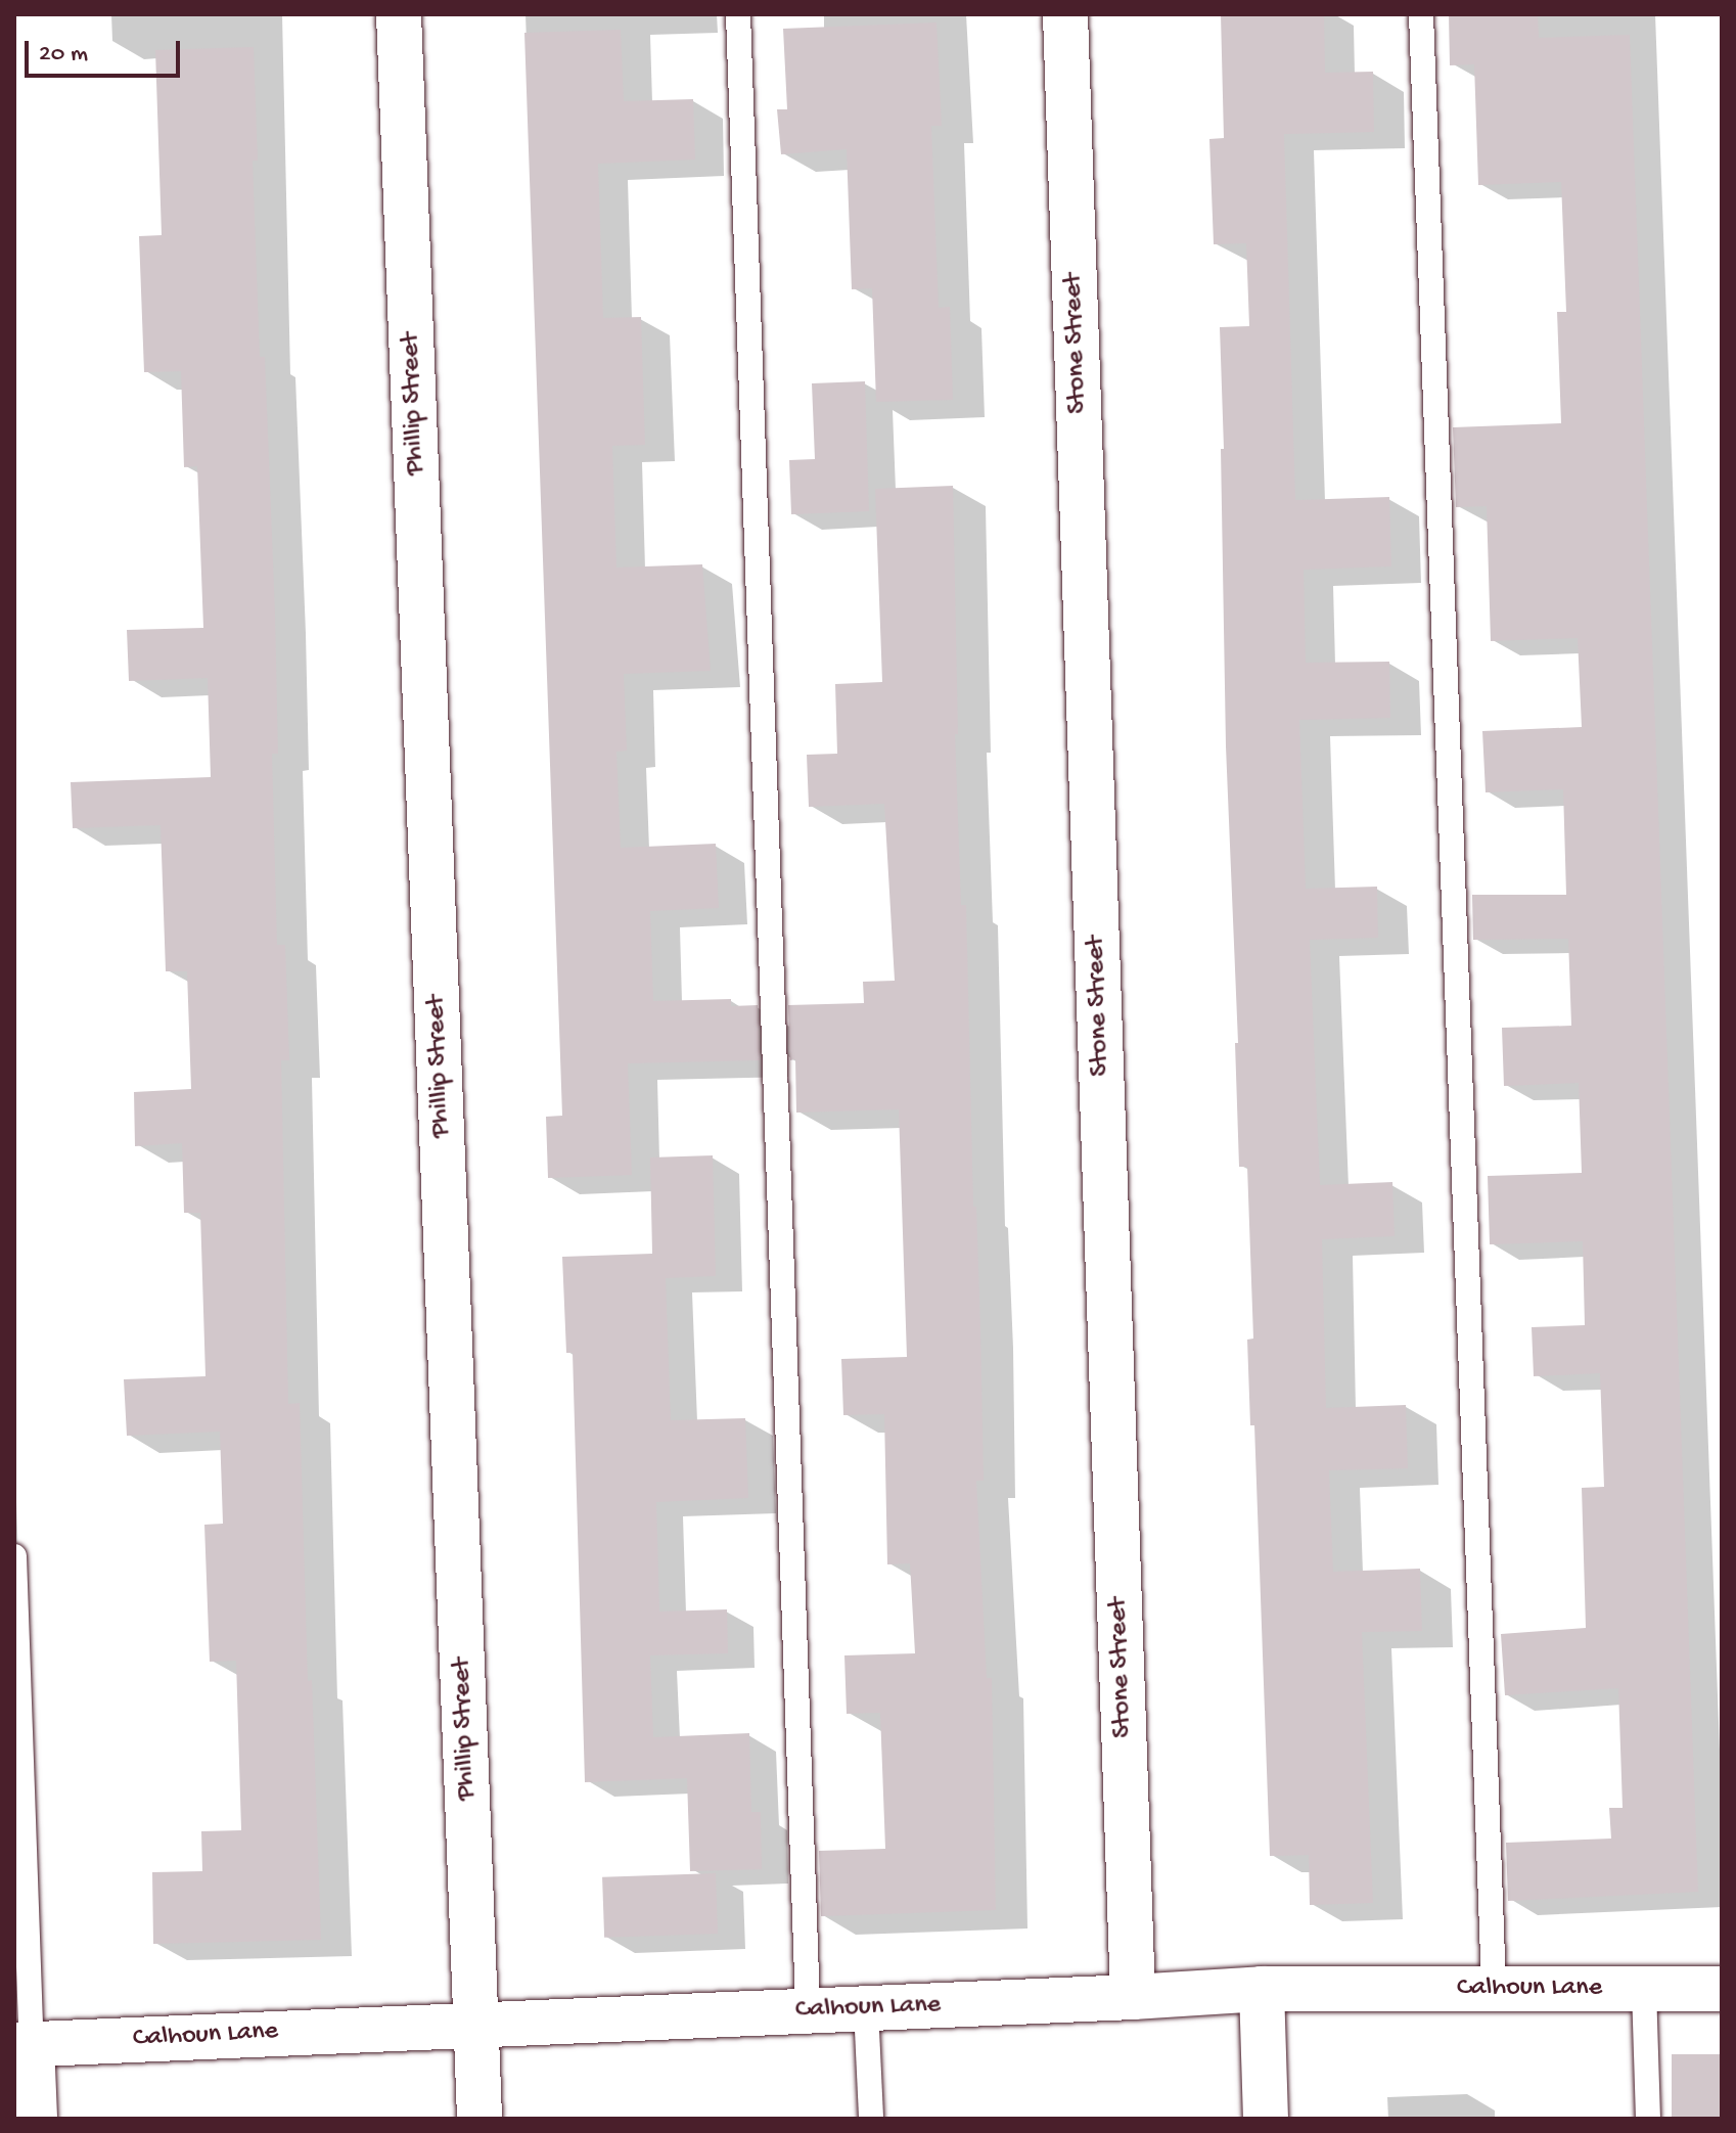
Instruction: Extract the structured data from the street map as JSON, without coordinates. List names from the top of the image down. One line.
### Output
{"streets":{"street":["Stone Street","Phillip Street","Calhoun Lane"]},"crossings":[["Stone Street","Calhoun Lane"],["Phillip Street","Calhoun Lane"]],"scale_bar":"20 m"}
